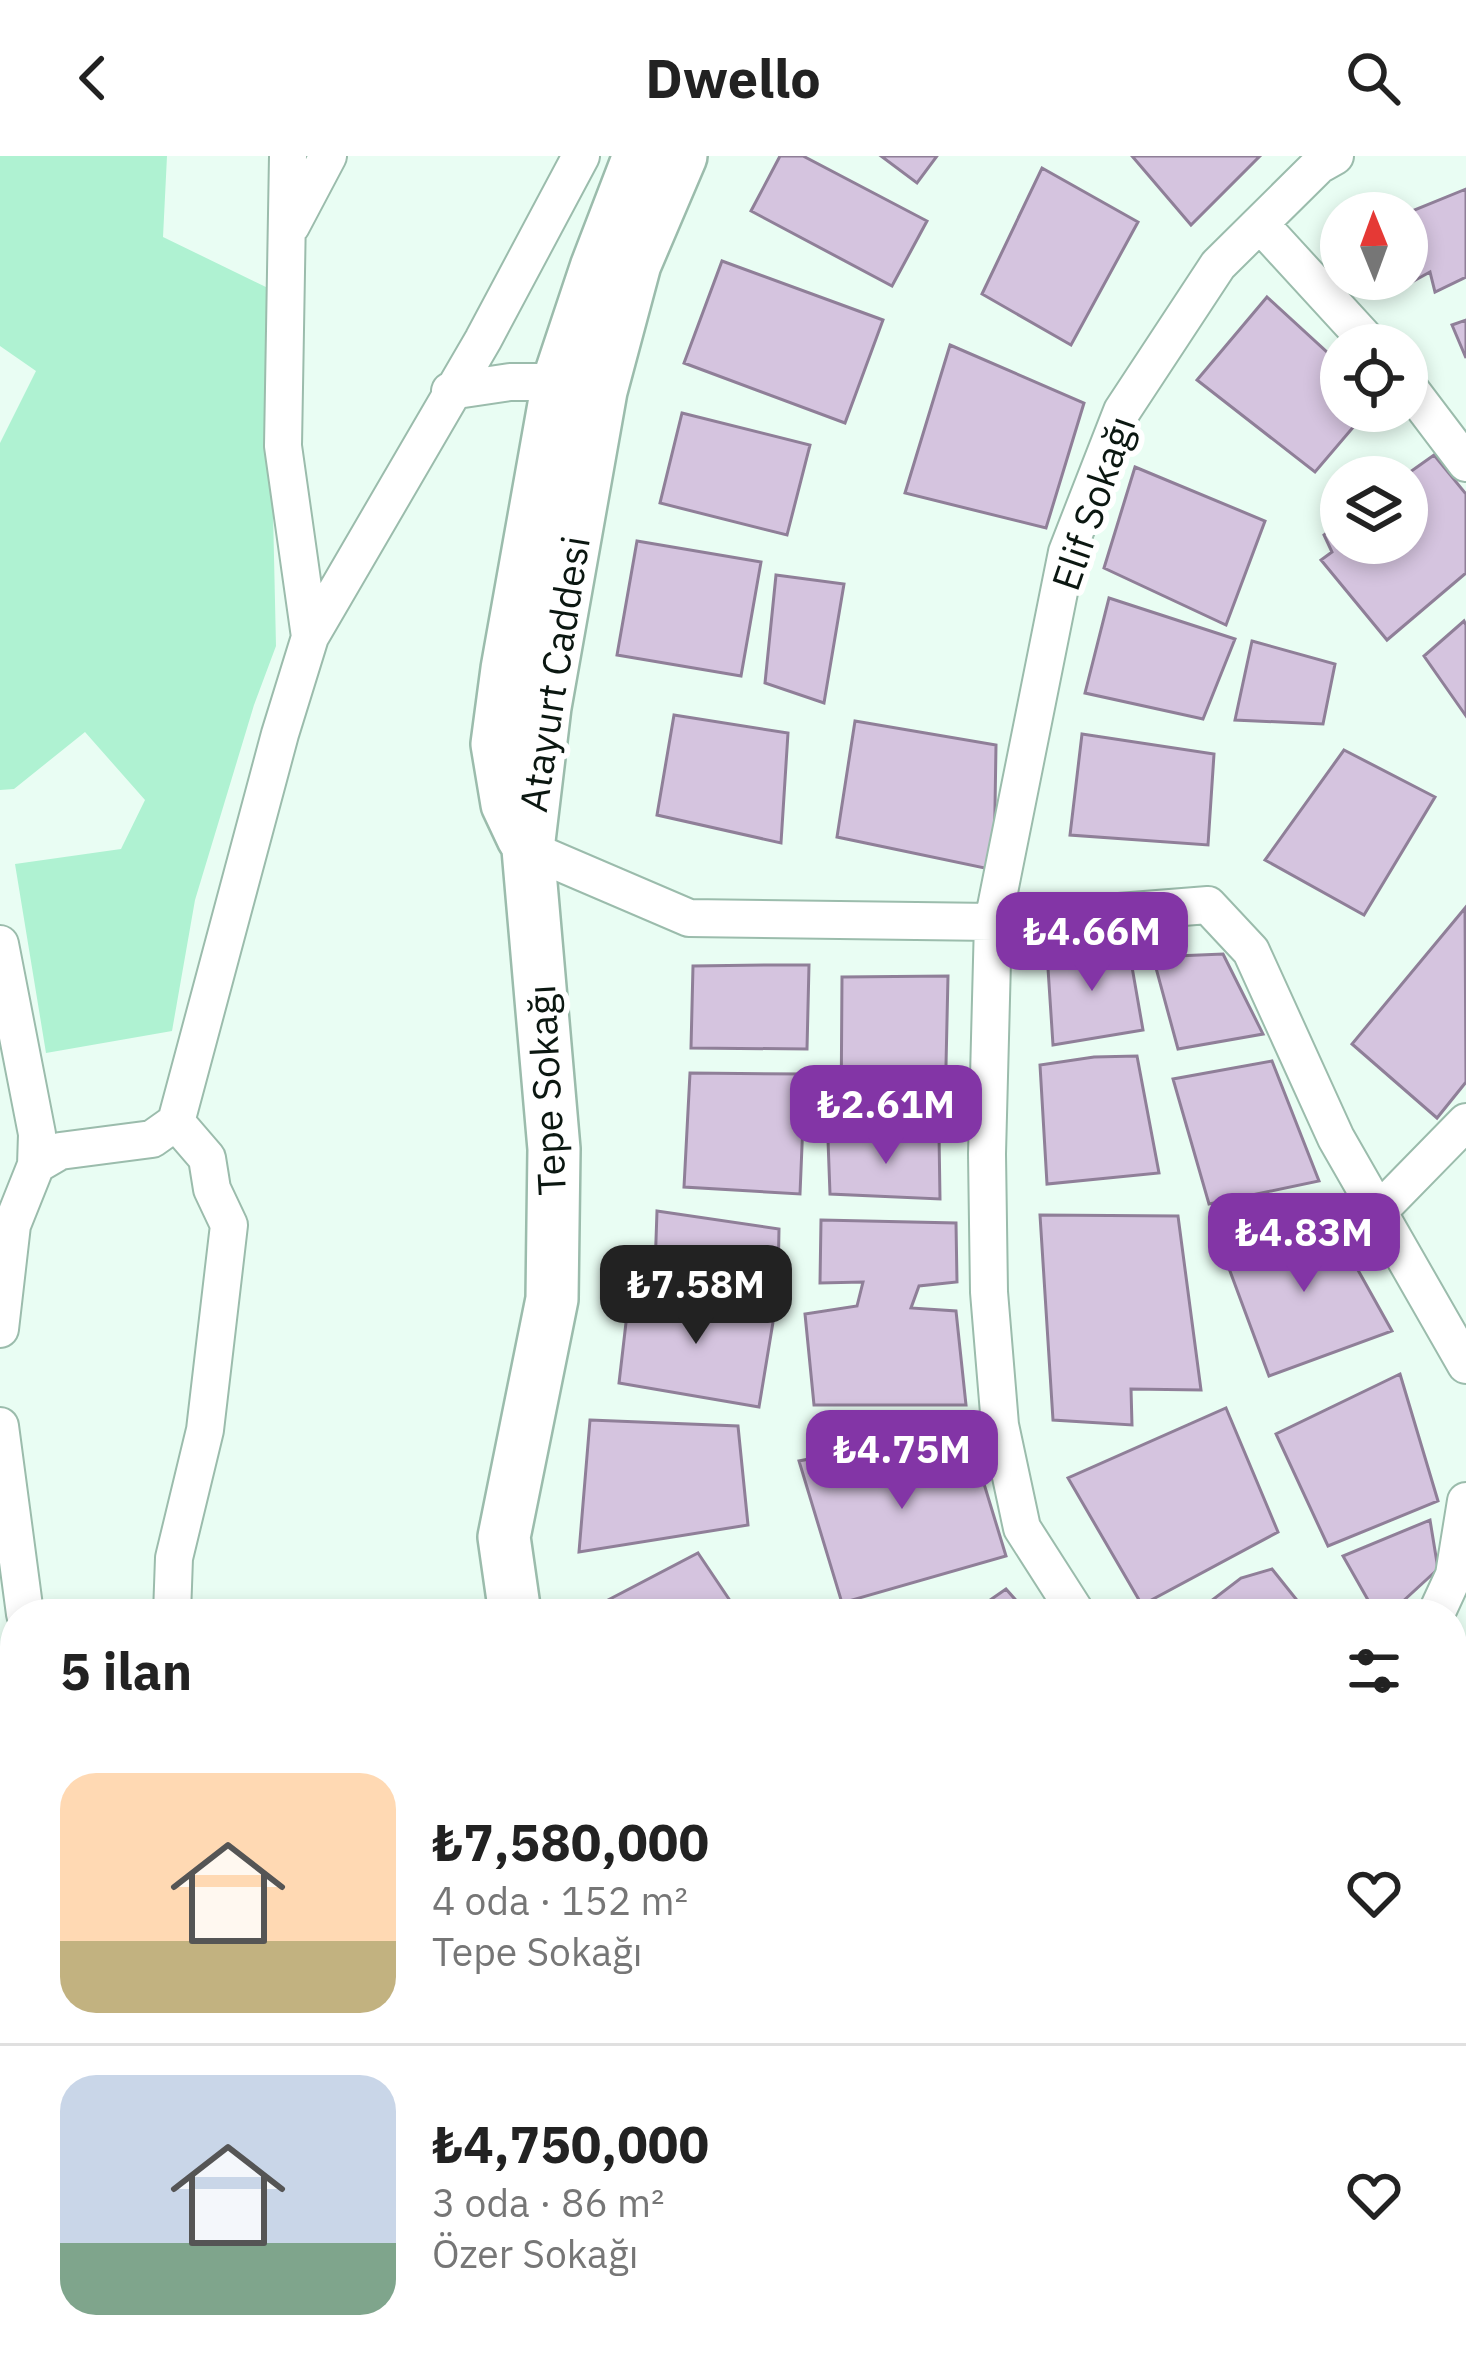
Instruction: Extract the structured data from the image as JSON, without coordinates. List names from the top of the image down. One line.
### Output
{"streets":{"main road":["Atayurt Caddesi","Tepe Sokağı"],"street":["Elif Sokağı"]},"crossings":[["Atayurt Caddesi","Tepe Sokağı"]],"north":"top","page":{"header":"Dwello","price":["₺4.66M","₺2.61M","₺4.83M","₺7.58M","₺4.75M"],"heading":"5 ilan","list":[{"name":"₺7,580,000","note":"4 oda · 152 m² · Tepe Sokağı"},{"name":"₺4,750,000","note":"3 oda · 86 m² · Özer Sokağı"}]}}
